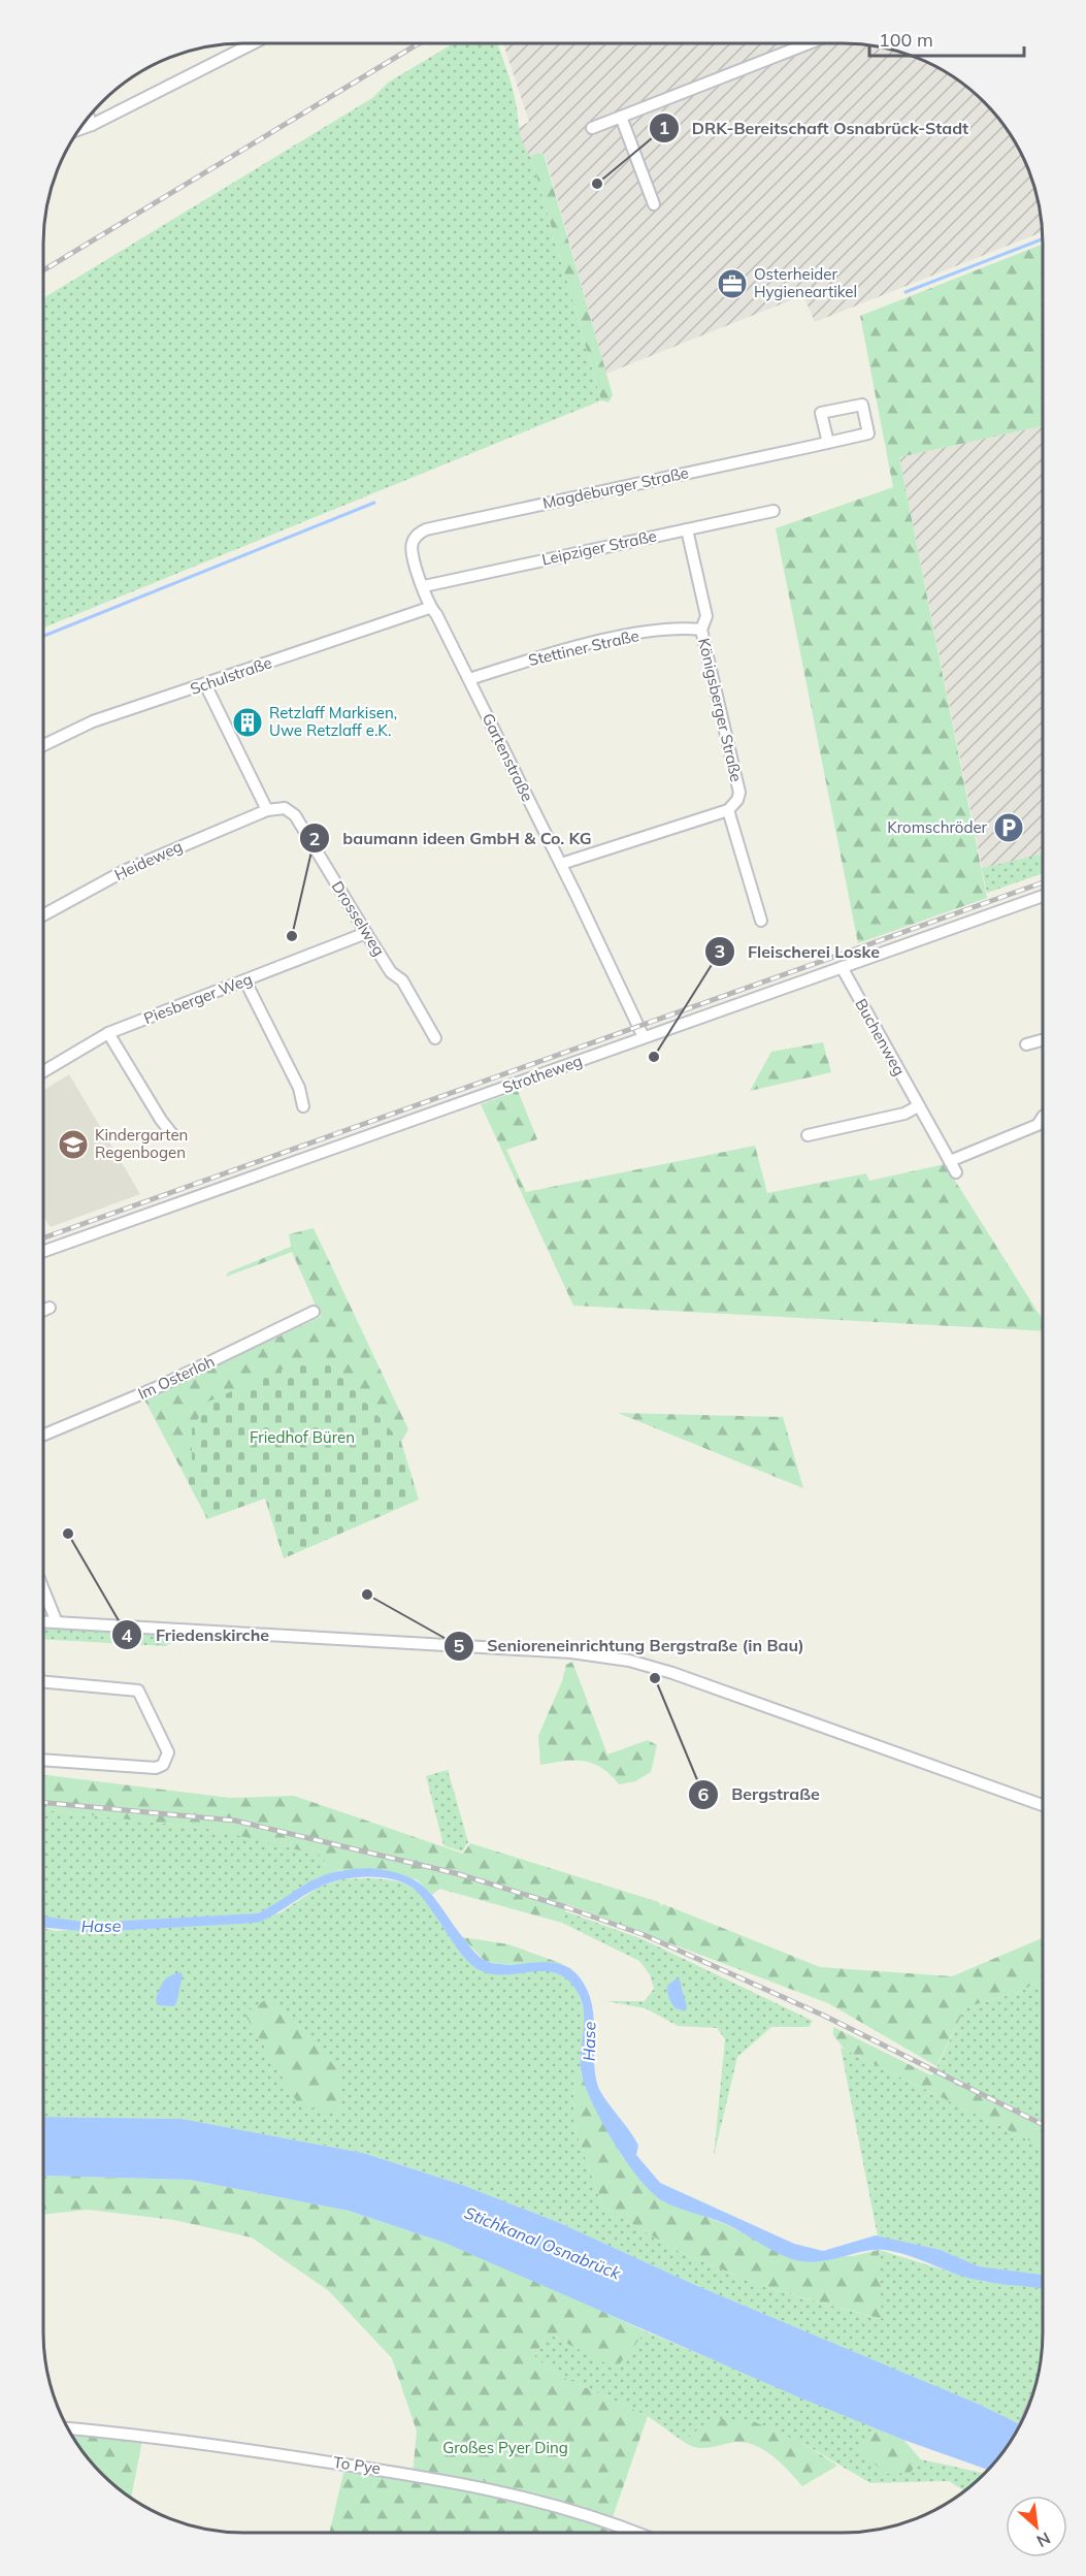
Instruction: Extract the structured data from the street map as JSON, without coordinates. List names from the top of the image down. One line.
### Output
{"streets":{"street":["Magdeburger Straße","Leipziger Straße","Stettiner Straße","Schulstraße","Königsberger Straße","Gartenstraße","Heideweg","Drosselweg","Piesberger Weg","Buchenweg","Strotheweg","Im Osterloh","To Pye"]},"crossings":[["Magdeburger Straße","Gartenstraße"],["Leipziger Straße","Königsberger Straße"],["Leipziger Straße","Gartenstraße"],["Stettiner Straße","Königsberger Straße"],["Stettiner Straße","Gartenstraße"],["Schulstraße","Gartenstraße"],["Gartenstraße","Strotheweg"],["Heideweg","Drosselweg"],["Drosselweg","Piesberger Weg"],["Buchenweg","Strotheweg"]],"water":["Hase","Stichkanal Osnabrück"],"parks":["Friedhof Büren","Großes Pyer Ding"],"places":{"other":["DRK-Bereitschaft Osnabrück-Stadt","baumann ideen GmbH & Co. KG","Fleischerei Loske","Friedenskirche","Senioreneinrichtung Bergstraße (in Bau)","Bergstraße"],"office":["Osterheider Hygieneartikel"],"building":["Retzlaff Markisen, Uwe Retzlaff e.K."],"parking":["Kromschröder"],"school or university":["Kindergarten Regenbogen"]},"scale_bar":"100 m","north":"bottom right"}
